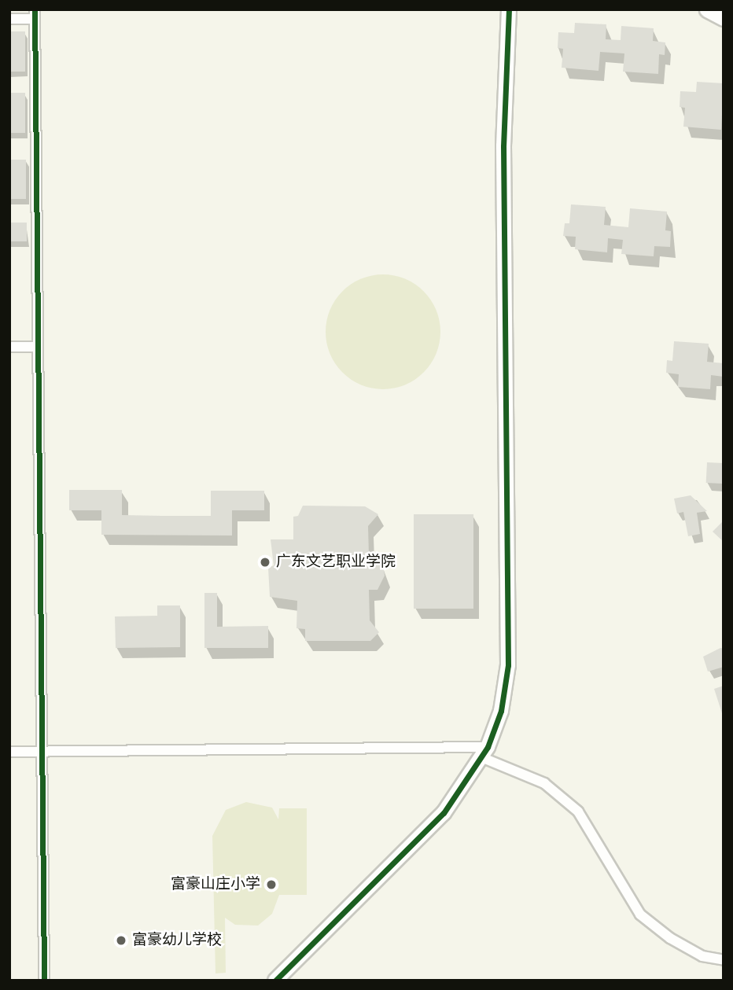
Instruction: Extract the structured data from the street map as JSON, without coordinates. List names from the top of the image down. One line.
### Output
{"places":["广东文艺职业学院","富豪山庄小学","富豪幼儿学校"]}
